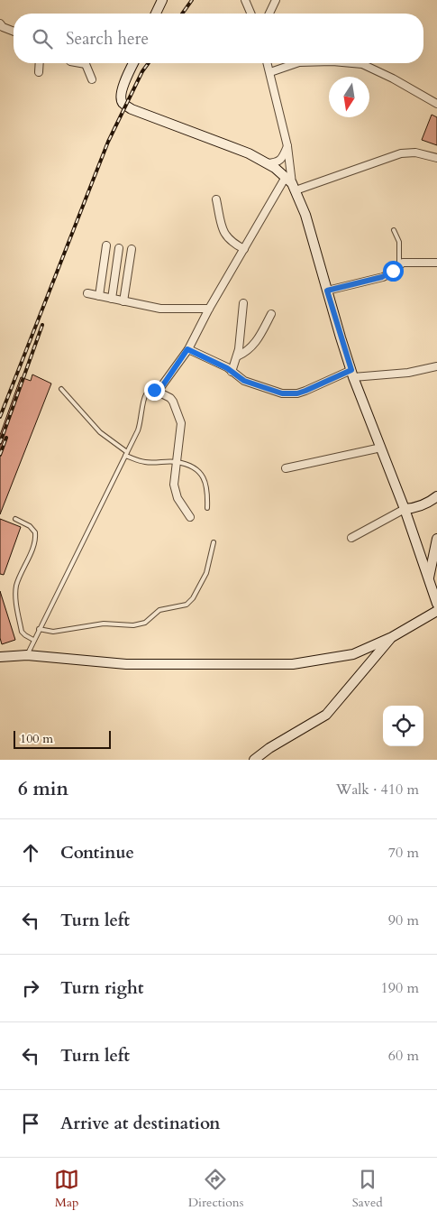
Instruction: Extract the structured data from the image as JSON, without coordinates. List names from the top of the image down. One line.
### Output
{"scale_bar":"100 m","north":"bottom","page":{"search":"Search here","scale":"100 m","heading":["6 min","Walk · 410 m"],"list":[["Continue","70 m"],["Turn left","90 m"],["Turn right","190 m"],["Turn left","60 m"],"Arrive at destination"],"nav":["Map","Directions","Saved"]}}
